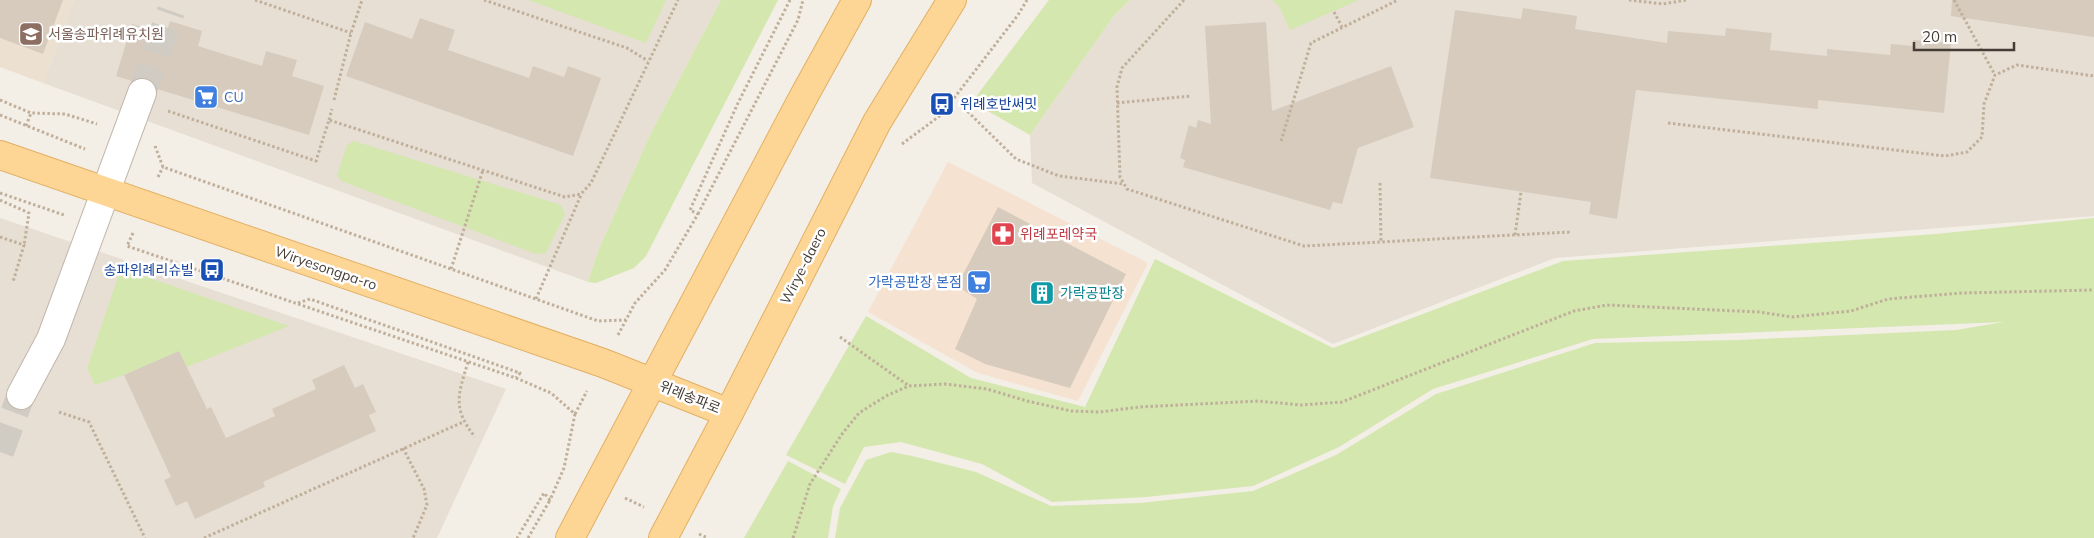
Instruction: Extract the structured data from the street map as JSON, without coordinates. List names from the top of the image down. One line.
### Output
{"streets":{"main road":["Wirye-daero","Wiryesongpa-ro","위례송파로"]},"crossings":[["Wirye-daero","위례송파로"],["Wiryesongpa-ro","위례송파로"]],"places":{"school or university":["서울송파위례유치원"],"supermarket":["CU","가락공판장 본점"],"bus stop":["위례호반써밋","송파위례리슈빌"],"pharmacy":["위례포레약국"],"building":["가락공판장"]},"scale_bar":"20 m"}
